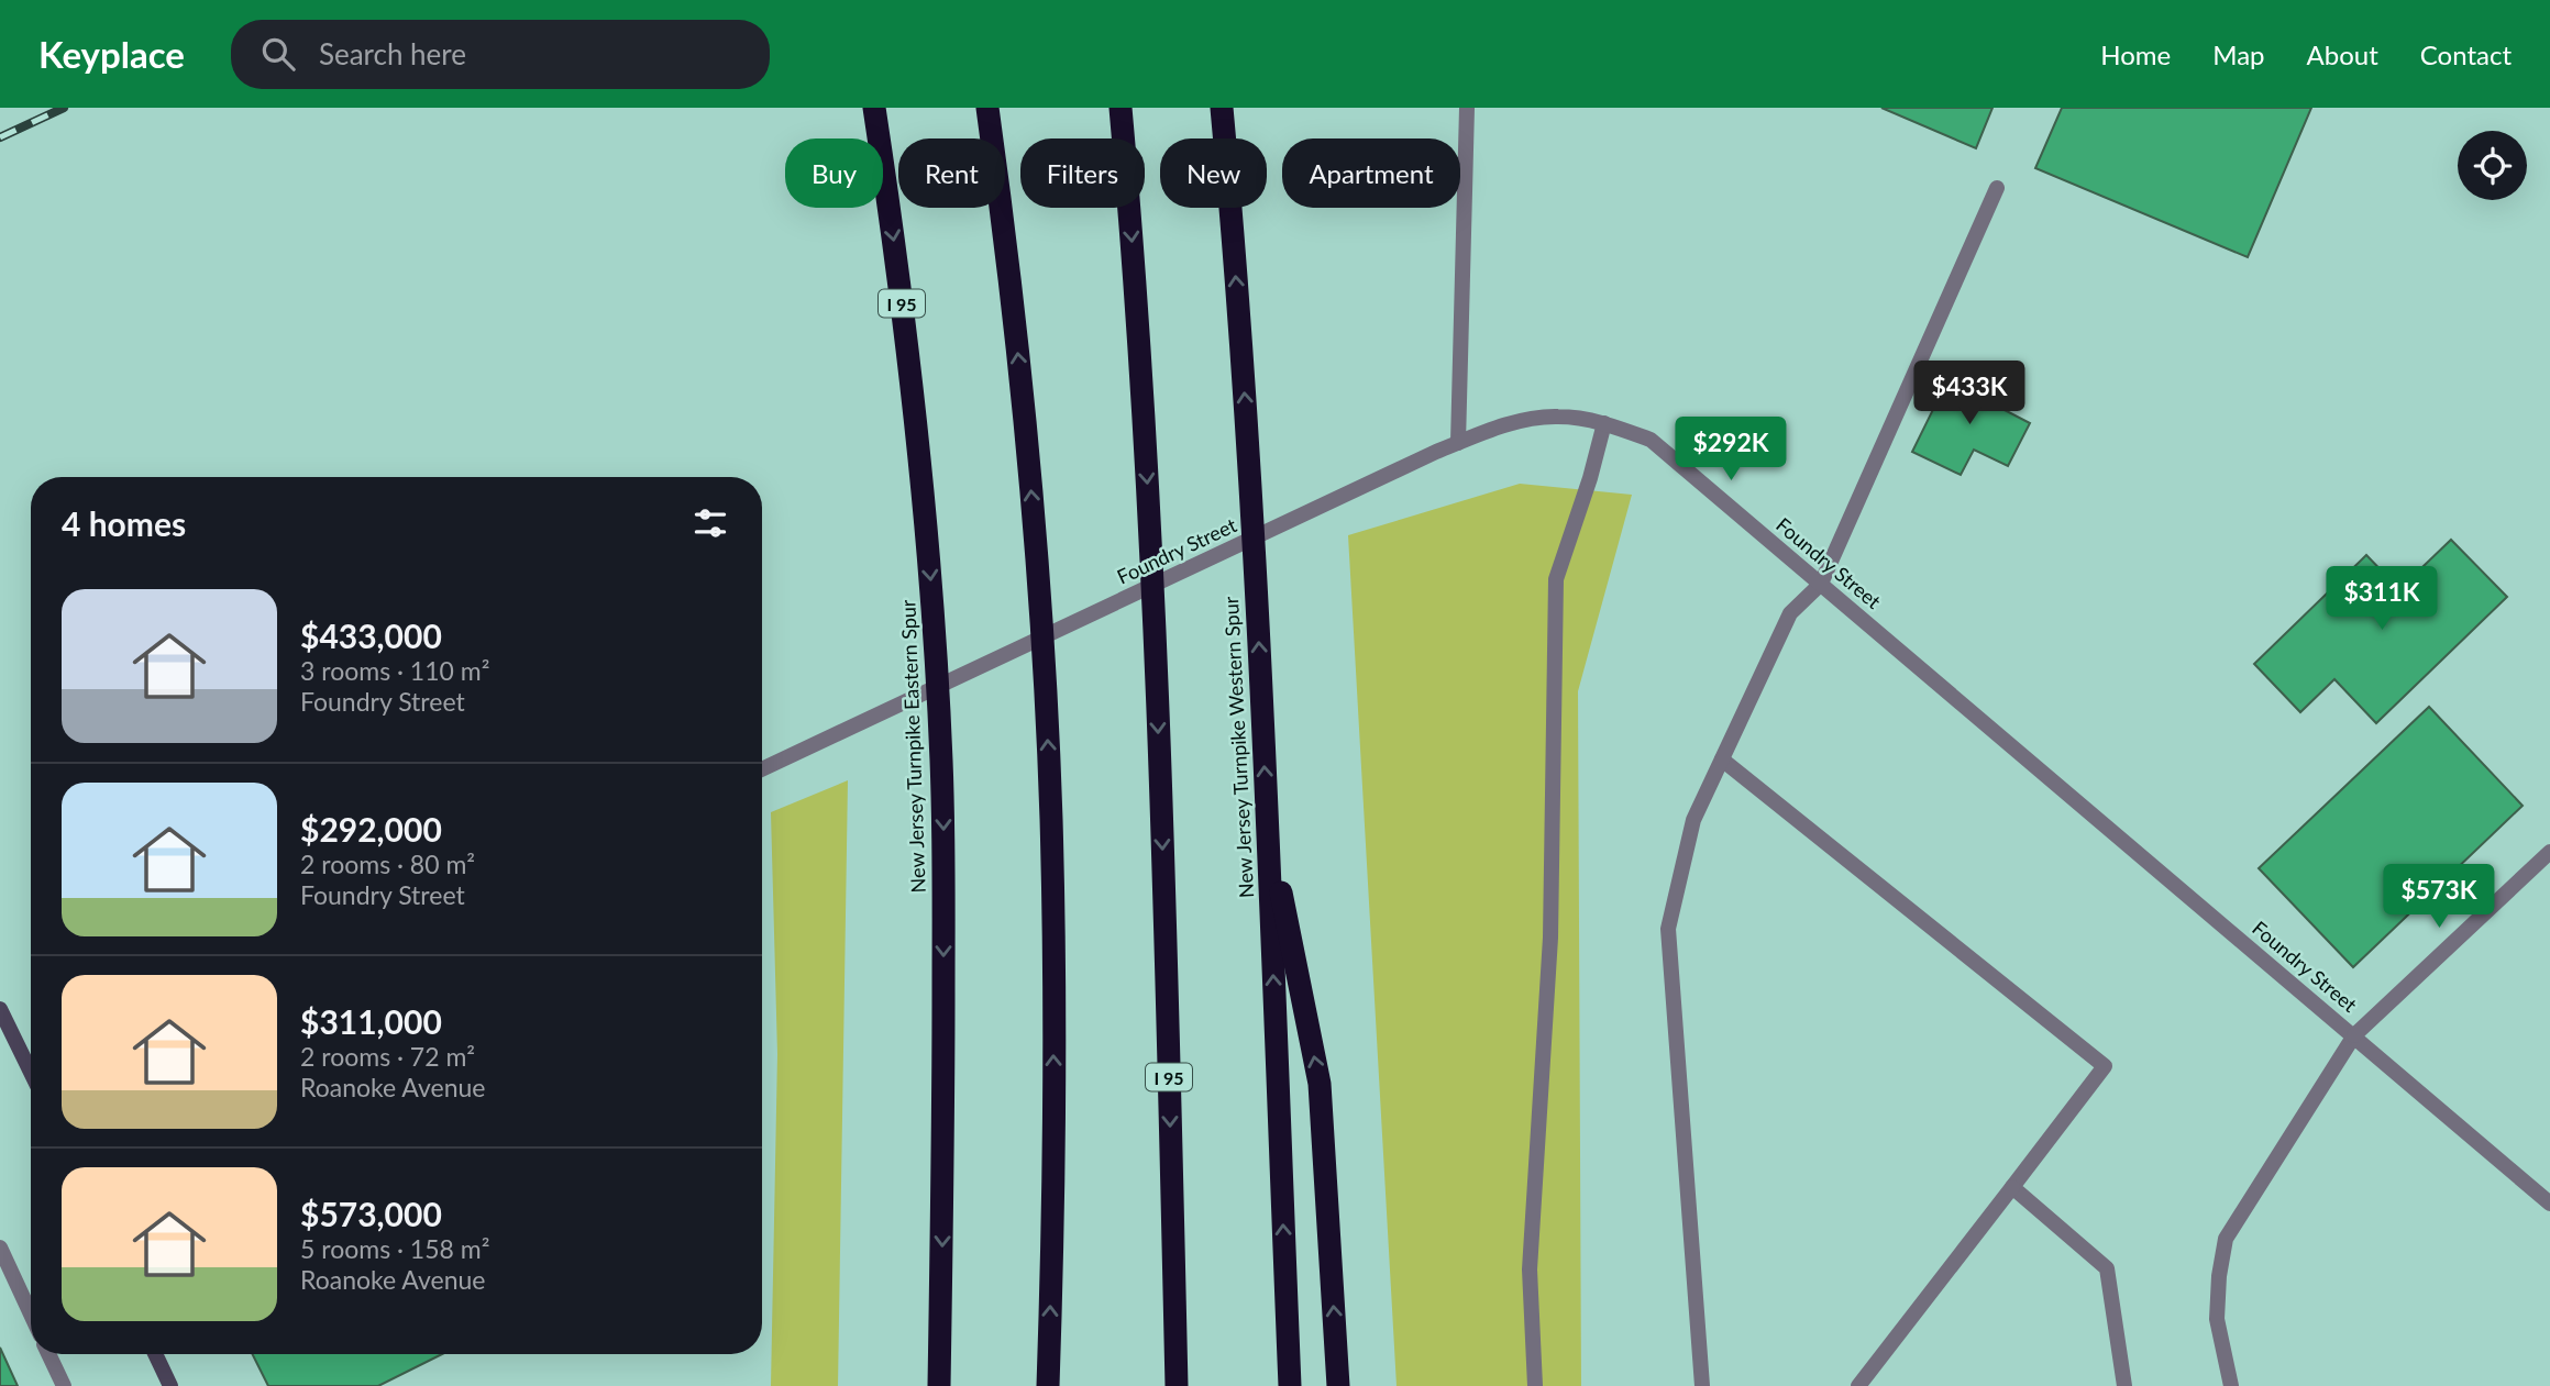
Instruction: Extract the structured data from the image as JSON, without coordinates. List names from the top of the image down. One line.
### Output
{"streets":{"highway":["I 95","New Jersey Turnpike Eastern Spur","New Jersey Turnpike Western Spur"],"street":["Foundry Street"]},"page":{"header":"Keyplace","search":"Search here","nav":["Home","Map","About","Contact"],"chip":["Buy","Rent","Filters","New","Apartment"],"price":["$433K","$292K","$311K","$573K"],"heading":"4 homes","list":[{"name":"$433,000","note":"3 rooms · 110 m² · Foundry Street"},{"name":"$292,000","note":"2 rooms · 80 m² · Foundry Street"},{"name":"$311,000","note":"2 rooms · 72 m² · Roanoke Avenue"},{"name":"$573,000","note":"5 rooms · 158 m² · Roanoke Avenue"}]}}
